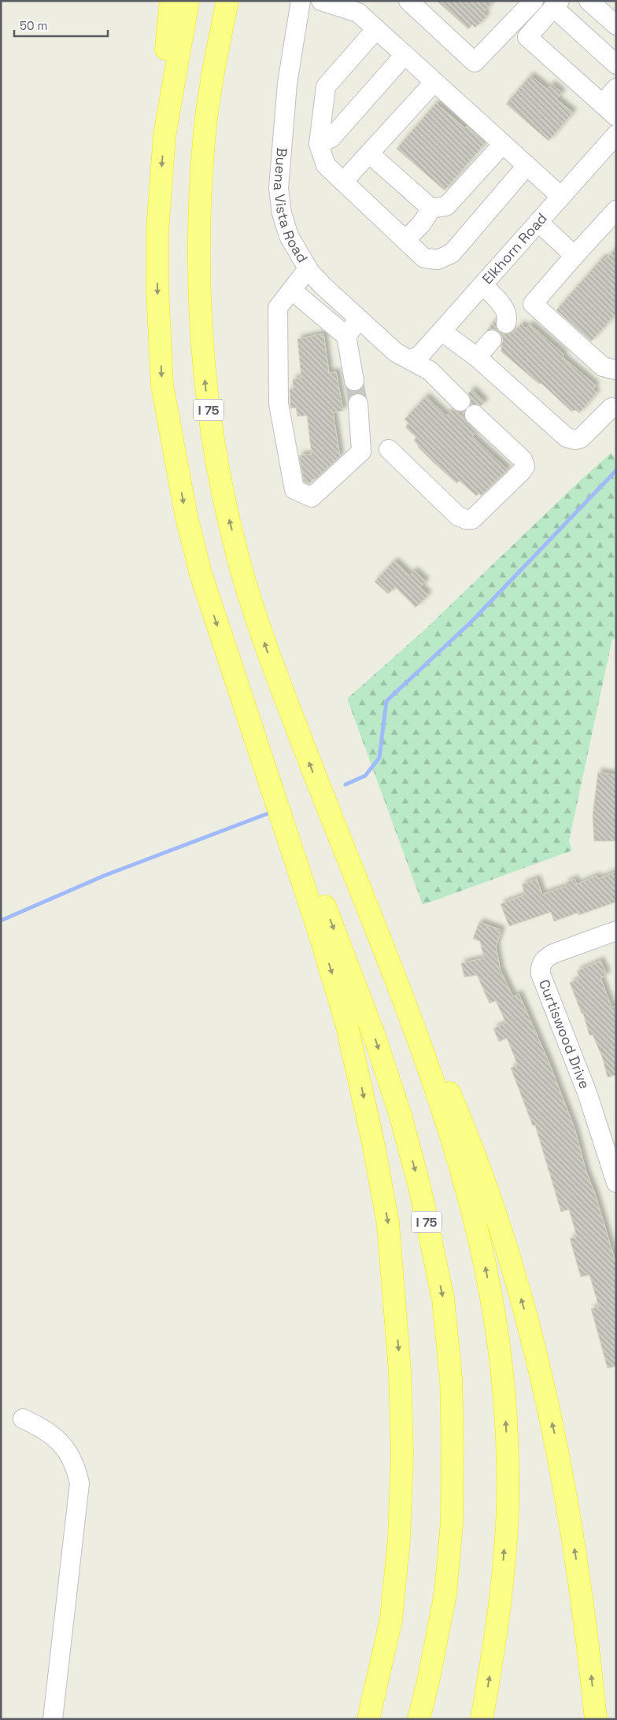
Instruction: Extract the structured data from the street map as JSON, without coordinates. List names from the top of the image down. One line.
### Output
{"streets":{"highway":["I 75"],"street":["Buena Vista Road","Elkhorn Road","Curtiswood Drive"]},"crossings":[["Buena Vista Road","Elkhorn Road"]],"scale_bar":"50 m"}
